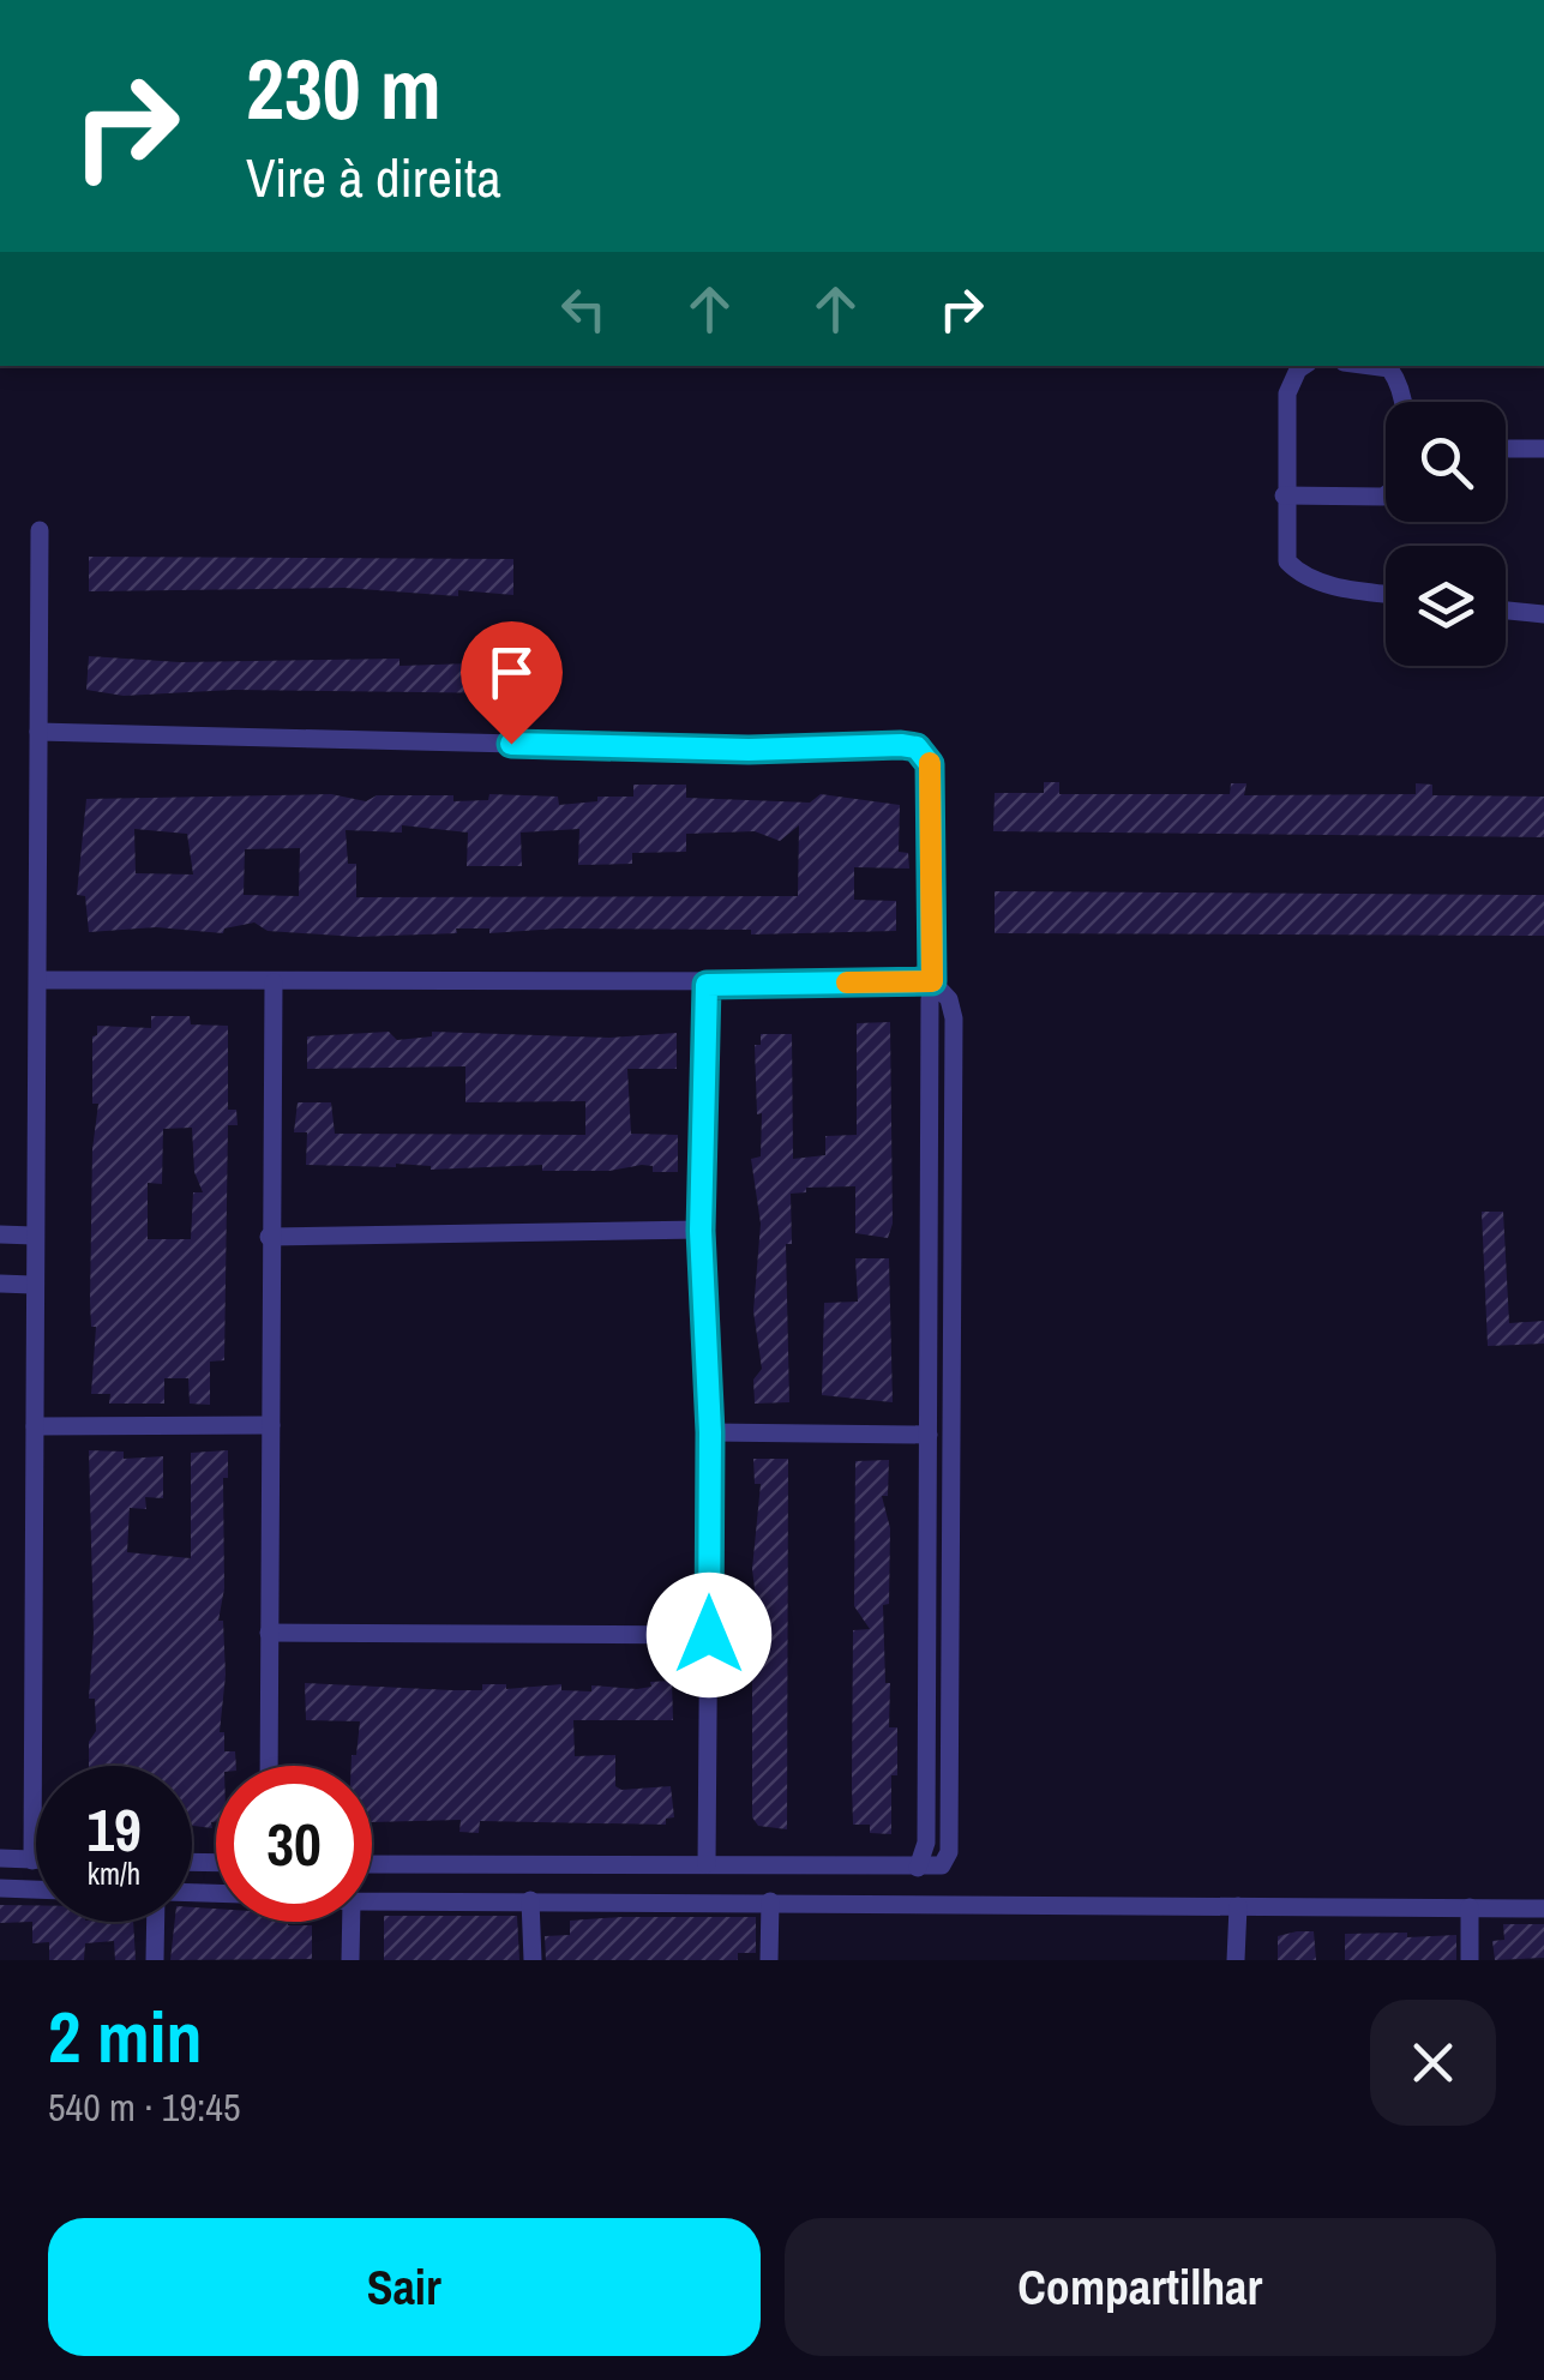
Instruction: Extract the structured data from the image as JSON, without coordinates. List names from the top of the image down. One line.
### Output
{"page":{"turn":["230 m","Vire à direita"],"speed":"19 km/h","limit":"30","heading":["2 min","540 m · 19:45"],"buttons":["Sair","Compartilhar"]}}
